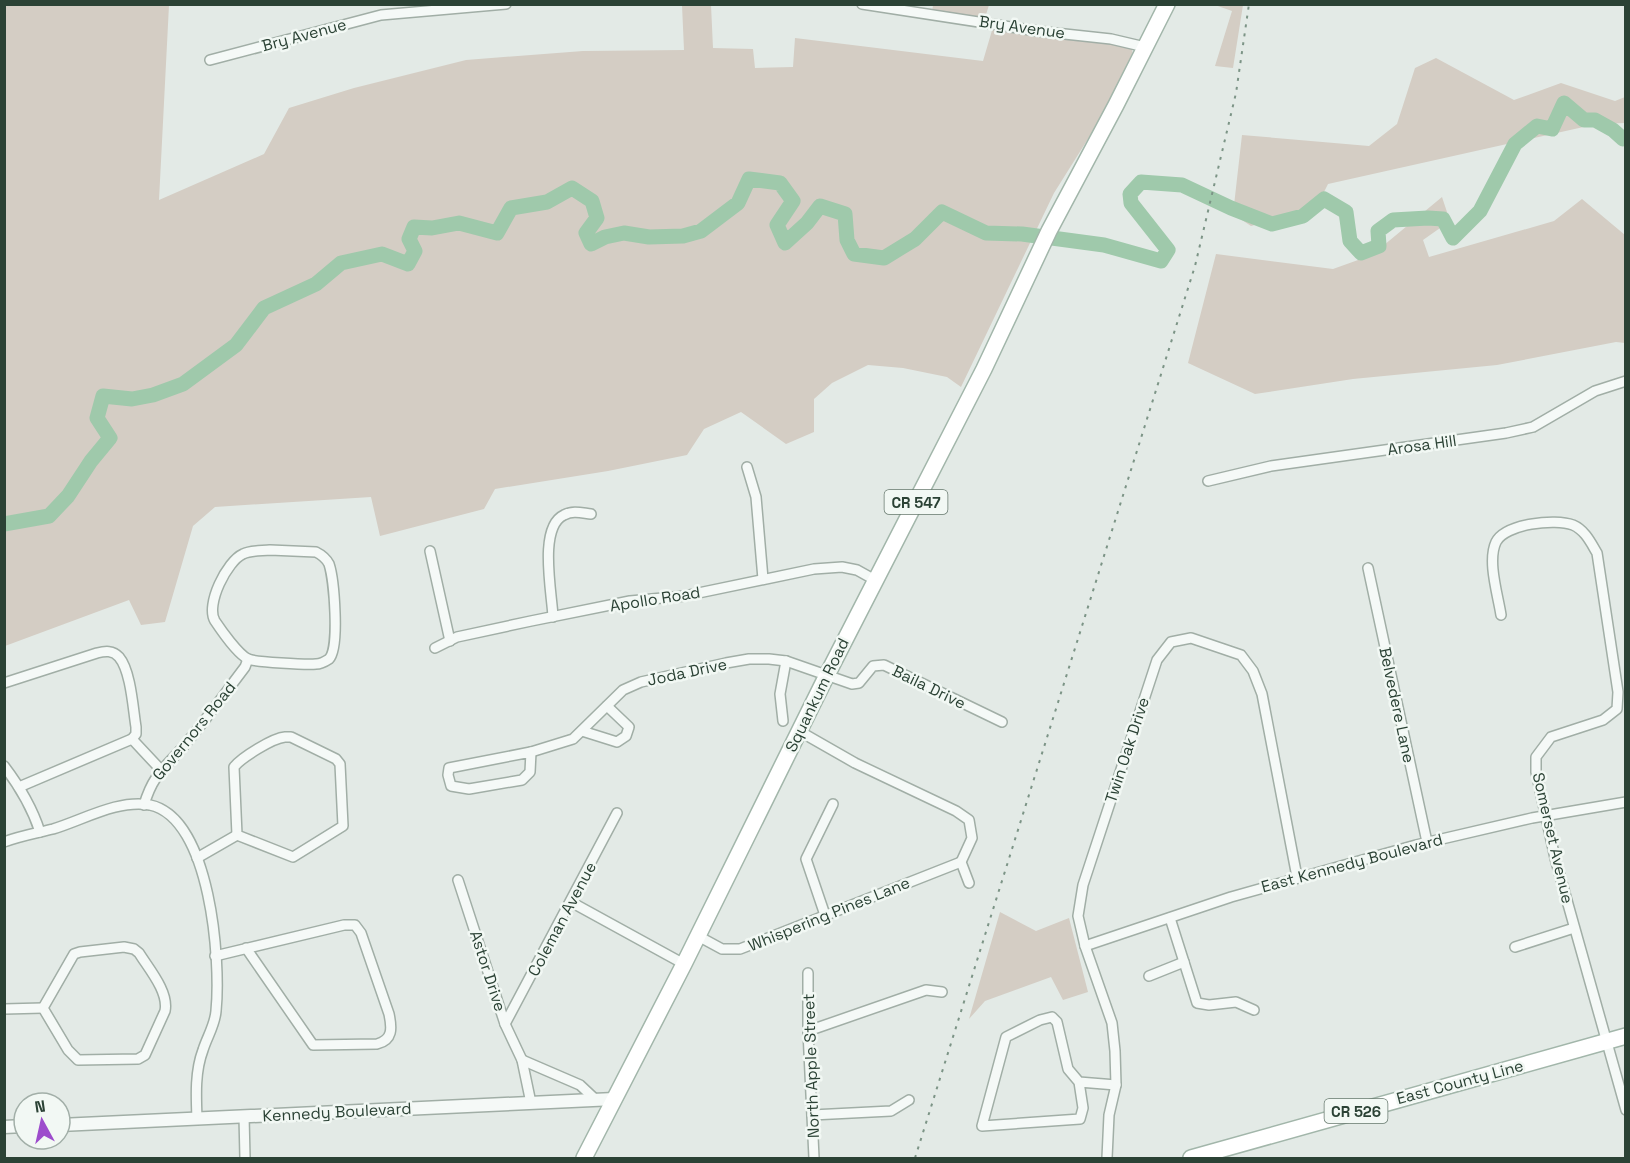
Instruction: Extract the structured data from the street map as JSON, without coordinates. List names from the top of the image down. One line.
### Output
{"streets":{"main road":["CR 547","Squankum Road","East County Line","CR 526"],"street":["Bry Avenue","Arosa Hill","Apollo Road","Joda Drive","Baila Drive","Belvedere Lane","Governors Road","Twin Oak Drive","Somerset Avenue","East Kennedy Boulevard","Whispering Pines Lane","Coleman Avenue","Astor Drive","North Apple Street","Kennedy Boulevard"]},"crossings":[["Bry Avenue","CR 547"],["Bry Avenue","Squankum Road"],["CR 547","Squankum Road"],["Apollo Road","Squankum Road"],["Joda Drive","Baila Drive"],["Joda Drive","Squankum Road"],["Baila Drive","Squankum Road"],["Squankum Road","Whispering Pines Lane"],["Squankum Road","Kennedy Boulevard"],["Belvedere Lane","East Kennedy Boulevard"],["Twin Oak Drive","East Kennedy Boulevard"],["Somerset Avenue","East Kennedy Boulevard"],["Somerset Avenue","East County Line"],["Coleman Avenue","Astor Drive"],["Astor Drive","Kennedy Boulevard"]],"north":"top"}
